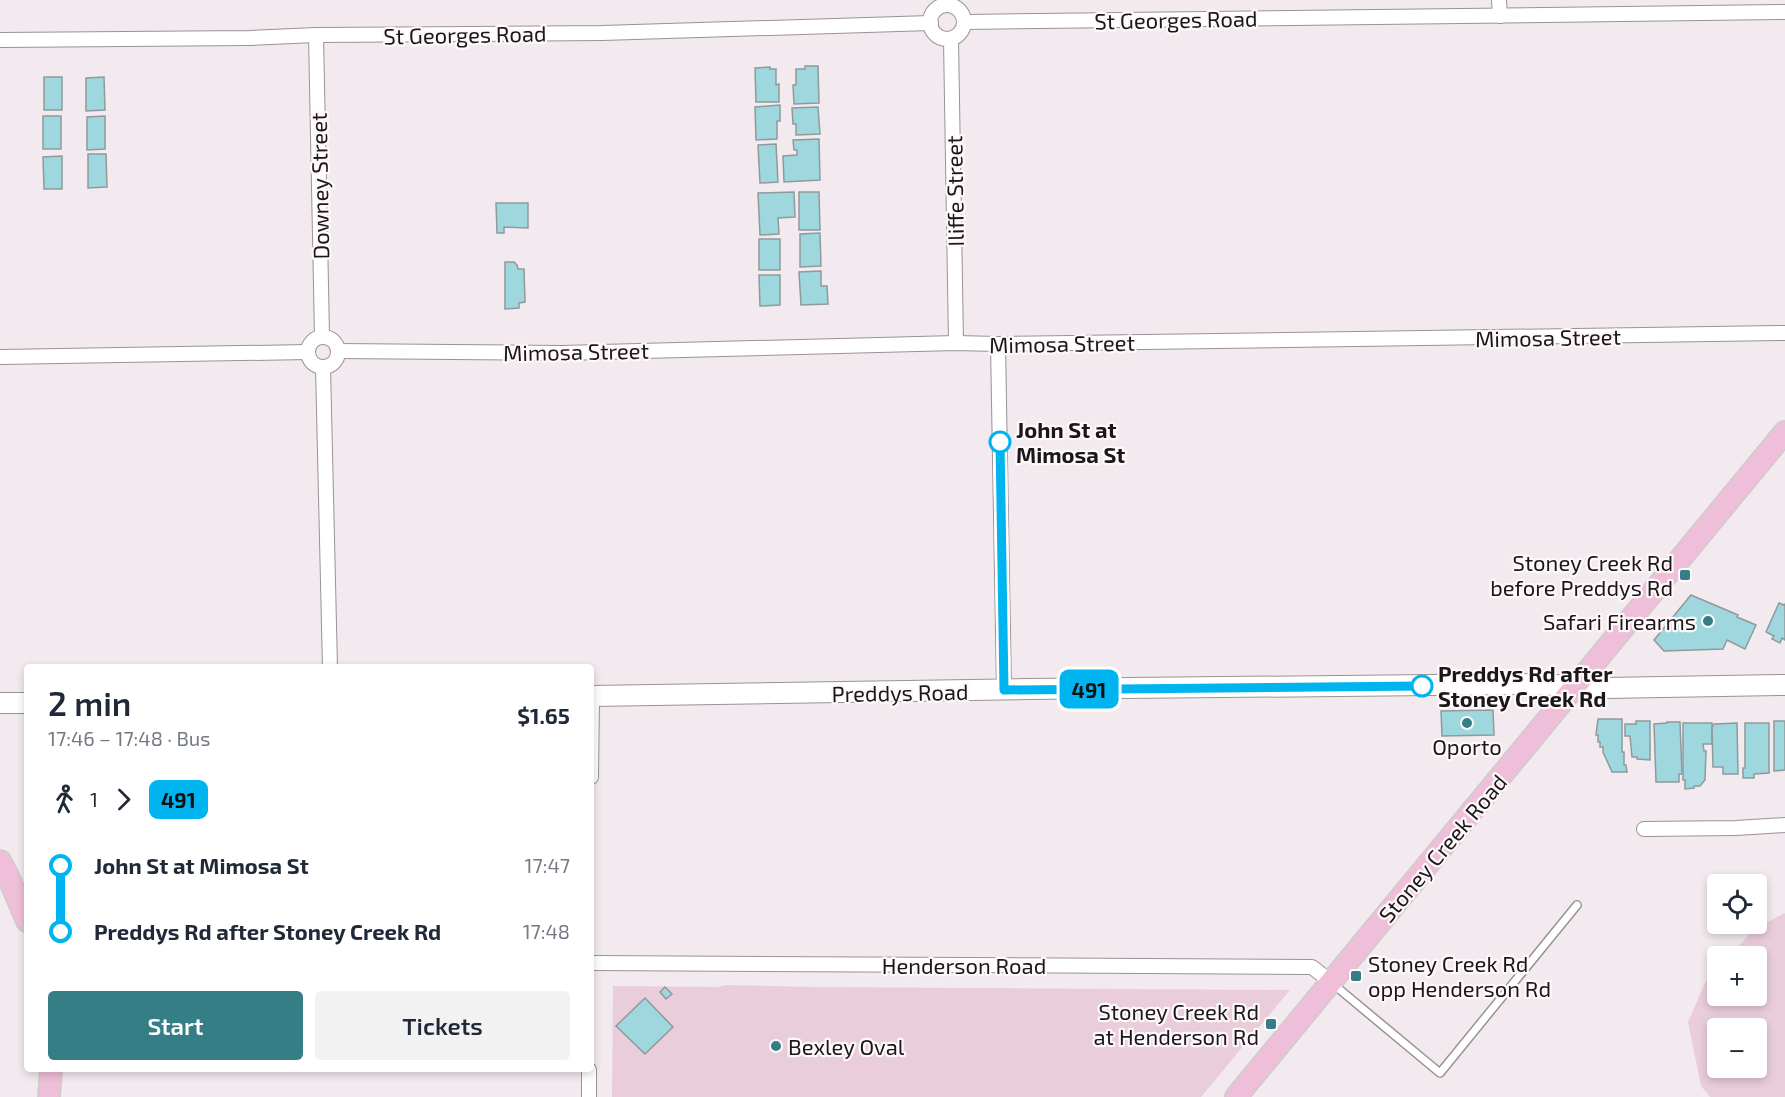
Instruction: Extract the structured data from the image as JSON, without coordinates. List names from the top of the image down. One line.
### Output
{"streets":{"main road":["Preddys Road","Stoney Creek Road"],"street":["St Georges Road","Downey Street","Iliffe Street","Mimosa Street","Henderson Road"]},"crossings":[["St Georges Road","Downey Street"],["St Georges Road","Iliffe Street"],["Downey Street","Mimosa Street"],["Iliffe Street","Mimosa Street"],["Preddys Road","Stoney Creek Road"],["Stoney Creek Road","Henderson Road"]],"places":{"other":["John St at Mimosa St","Safari Firearms","Preddys Rd after Stoney Creek Rd","Oporto","Bexley Oval"],"transit":["Stoney Creek Rd before Preddys Rd","Stoney Creek Rd opp Henderson Rd","Stoney Creek Rd at Henderson Rd"]},"lines":["bus line 491"],"page":{"on_map":"491","heading":["2 min","17:46 – 17:48 · Bus","$1.65"],"legs":["1","491"],"list":[{"name":"John St at Mimosa St","value":"17:47"},{"name":"Preddys Rd after Stoney Creek Rd","value":"17:48"}],"map_buttons":["+","−"],"buttons":["Start","Tickets"]}}
